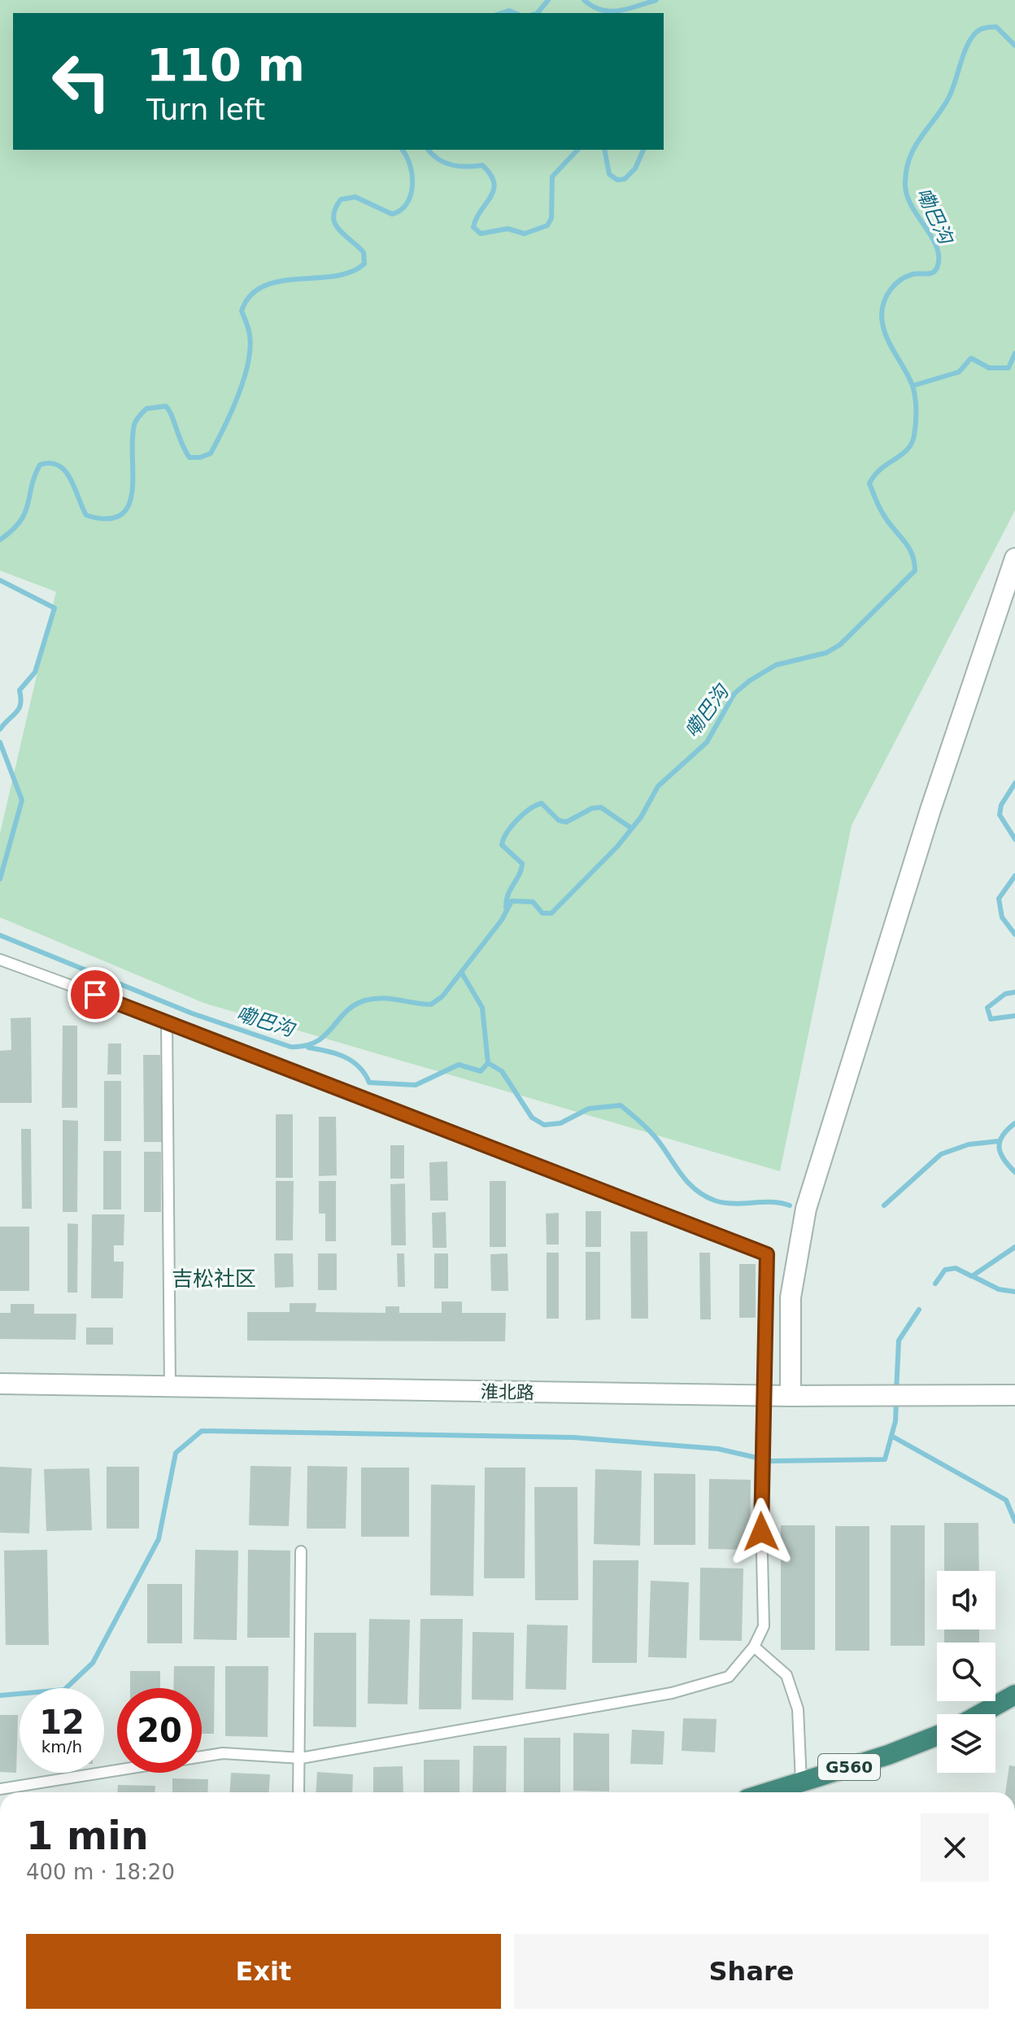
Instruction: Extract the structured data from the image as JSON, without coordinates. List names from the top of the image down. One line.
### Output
{"streets":{"highway":["G560"],"street":["淮北路"]},"districts":["吉松社区"],"water":["嘞巴沟"],"page":{"turn":["110 m","Turn left"],"speed":"12 km/h","limit":"20","heading":["1 min","400 m · 18:20"],"buttons":["Exit","Share"]}}
